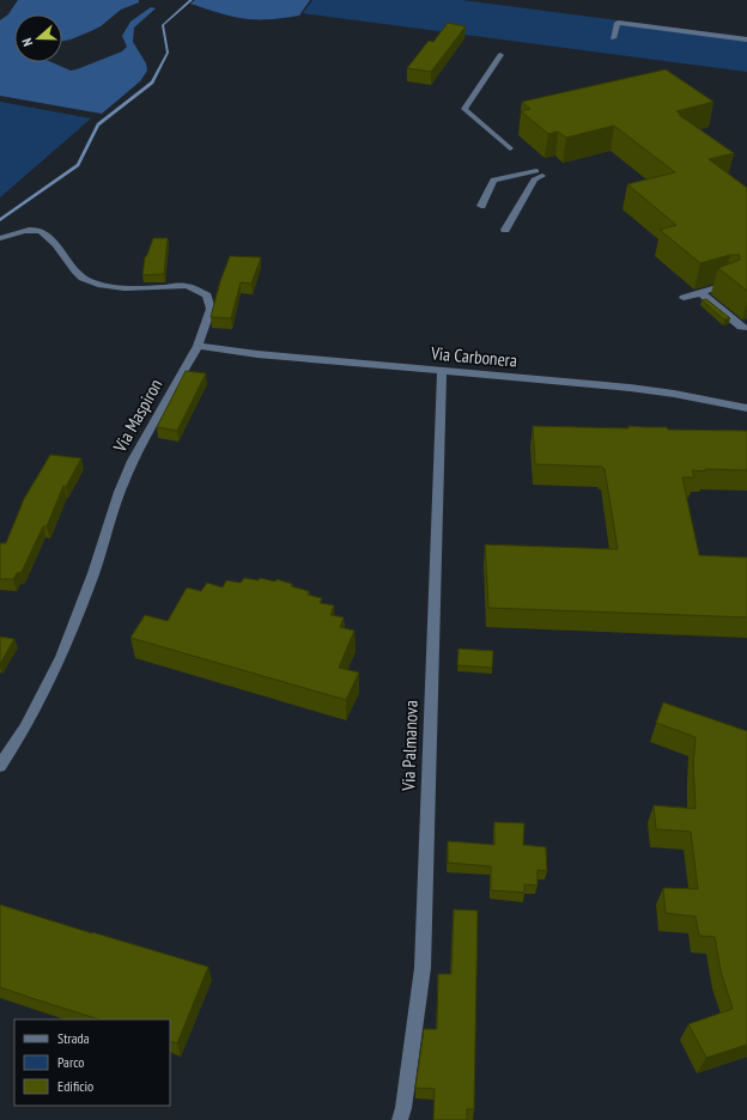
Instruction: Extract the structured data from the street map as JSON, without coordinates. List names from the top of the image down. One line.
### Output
{"streets":{"street":["Via Carbonera","Via Maspiron","Via Palmanova"]},"crossings":[["Via Carbonera","Via Maspiron"],["Via Carbonera","Via Palmanova"]],"legend":["Strada","Parco","Edificio"],"north":"left"}
